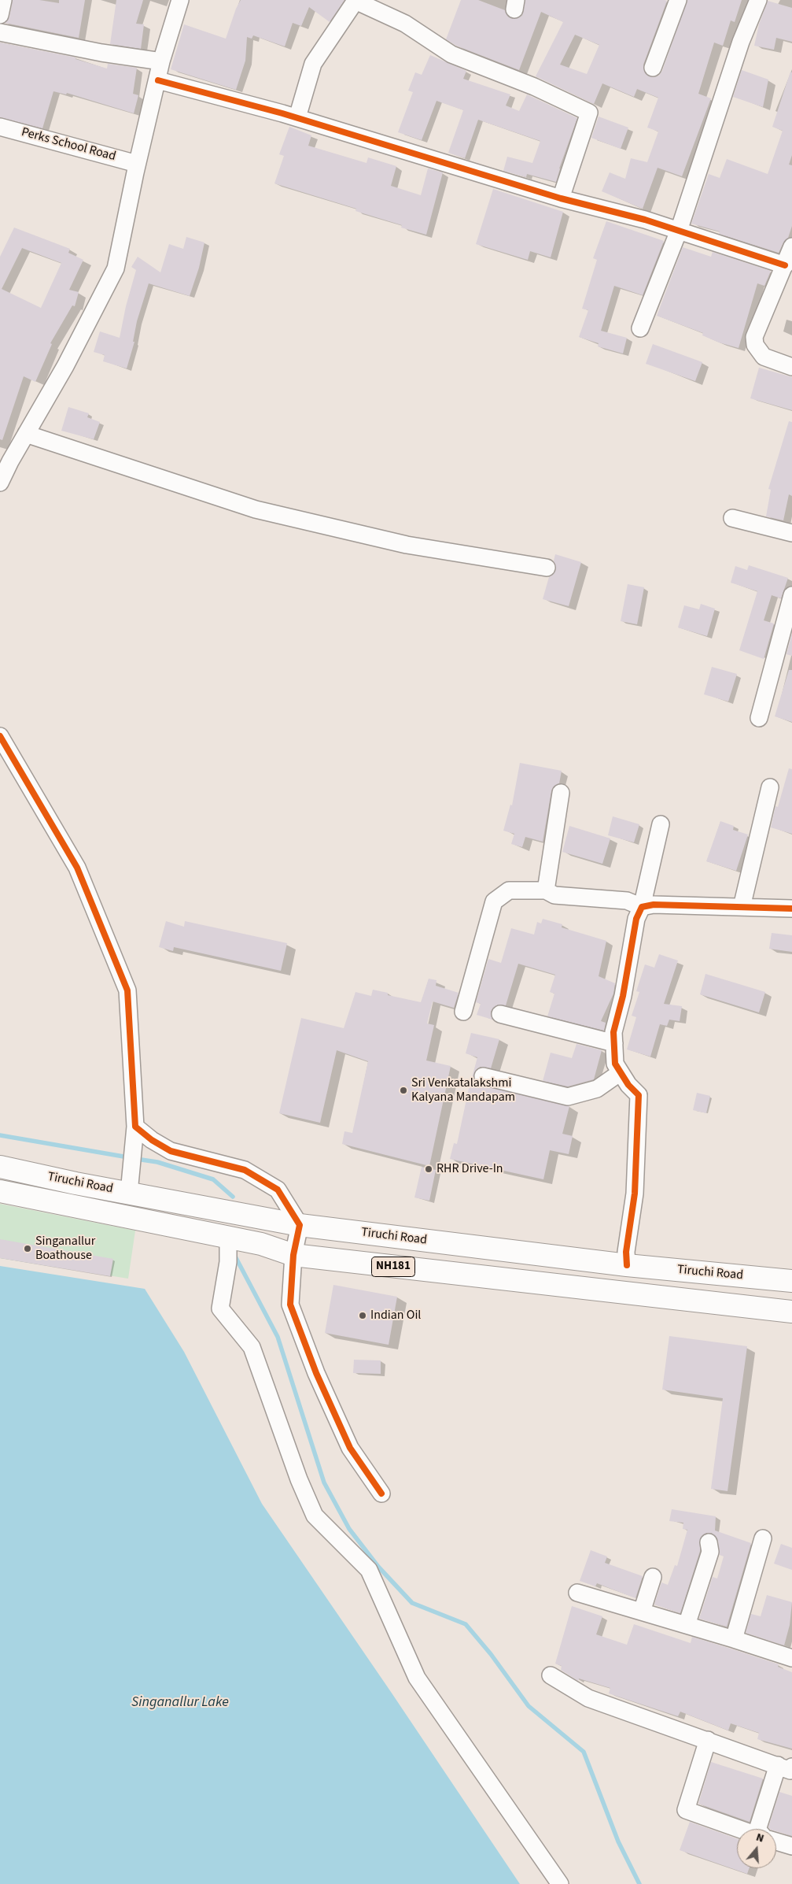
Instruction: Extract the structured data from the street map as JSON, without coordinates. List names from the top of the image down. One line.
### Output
{"streets":{"highway":["Tiruchi Road","NH181"],"street":["Perks School Road"]},"water":["Singanallur Lake"],"places":["Sri Venkatalakshmi Kalyana Mandapam","RHR Drive-In","Singanallur Boathouse","Indian Oil"],"north":"top"}
